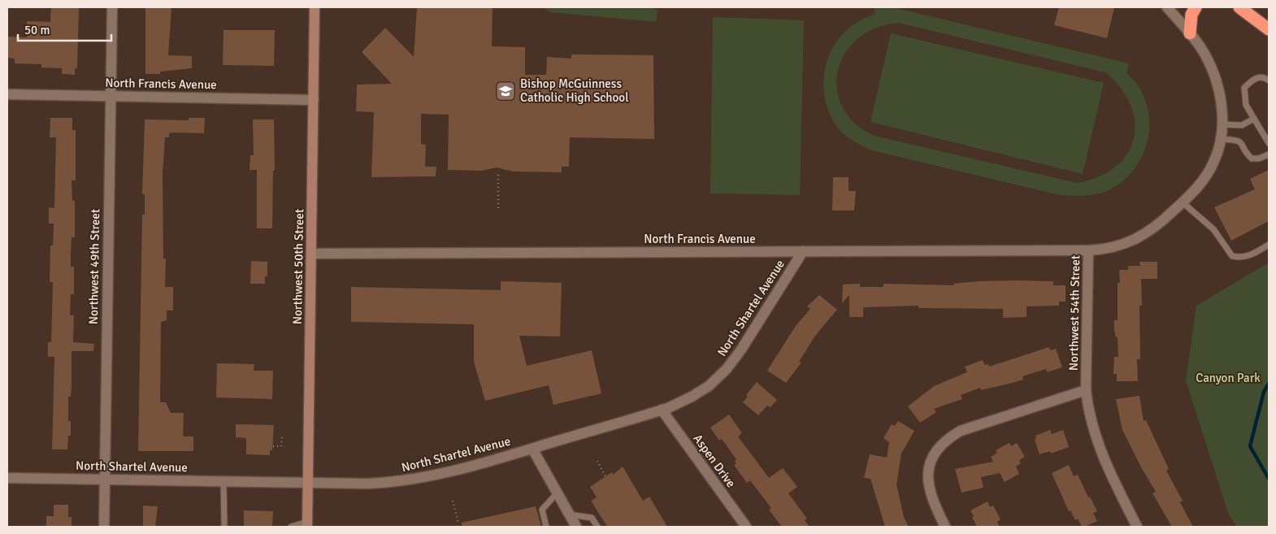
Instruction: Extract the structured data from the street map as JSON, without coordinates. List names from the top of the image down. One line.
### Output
{"streets":{"main road":["Northwest 50th Street"],"street":["North Francis Avenue","Northwest 49th Street","North Shartel Avenue","Northwest 54th Street","Aspen Drive"]},"crossings":[["North Francis Avenue","Northwest 49th Street"],["North Francis Avenue","Northwest 50th Street"],["North Francis Avenue","North Shartel Avenue"],["North Francis Avenue","Northwest 54th Street"],["Northwest 49th Street","North Shartel Avenue"],["Northwest 50th Street","North Shartel Avenue"],["North Shartel Avenue","Aspen Drive"]],"parks":["Canyon Park"],"places":{"school or university":["Bishop McGuinness Catholic High School"]},"scale_bar":"50 m"}
